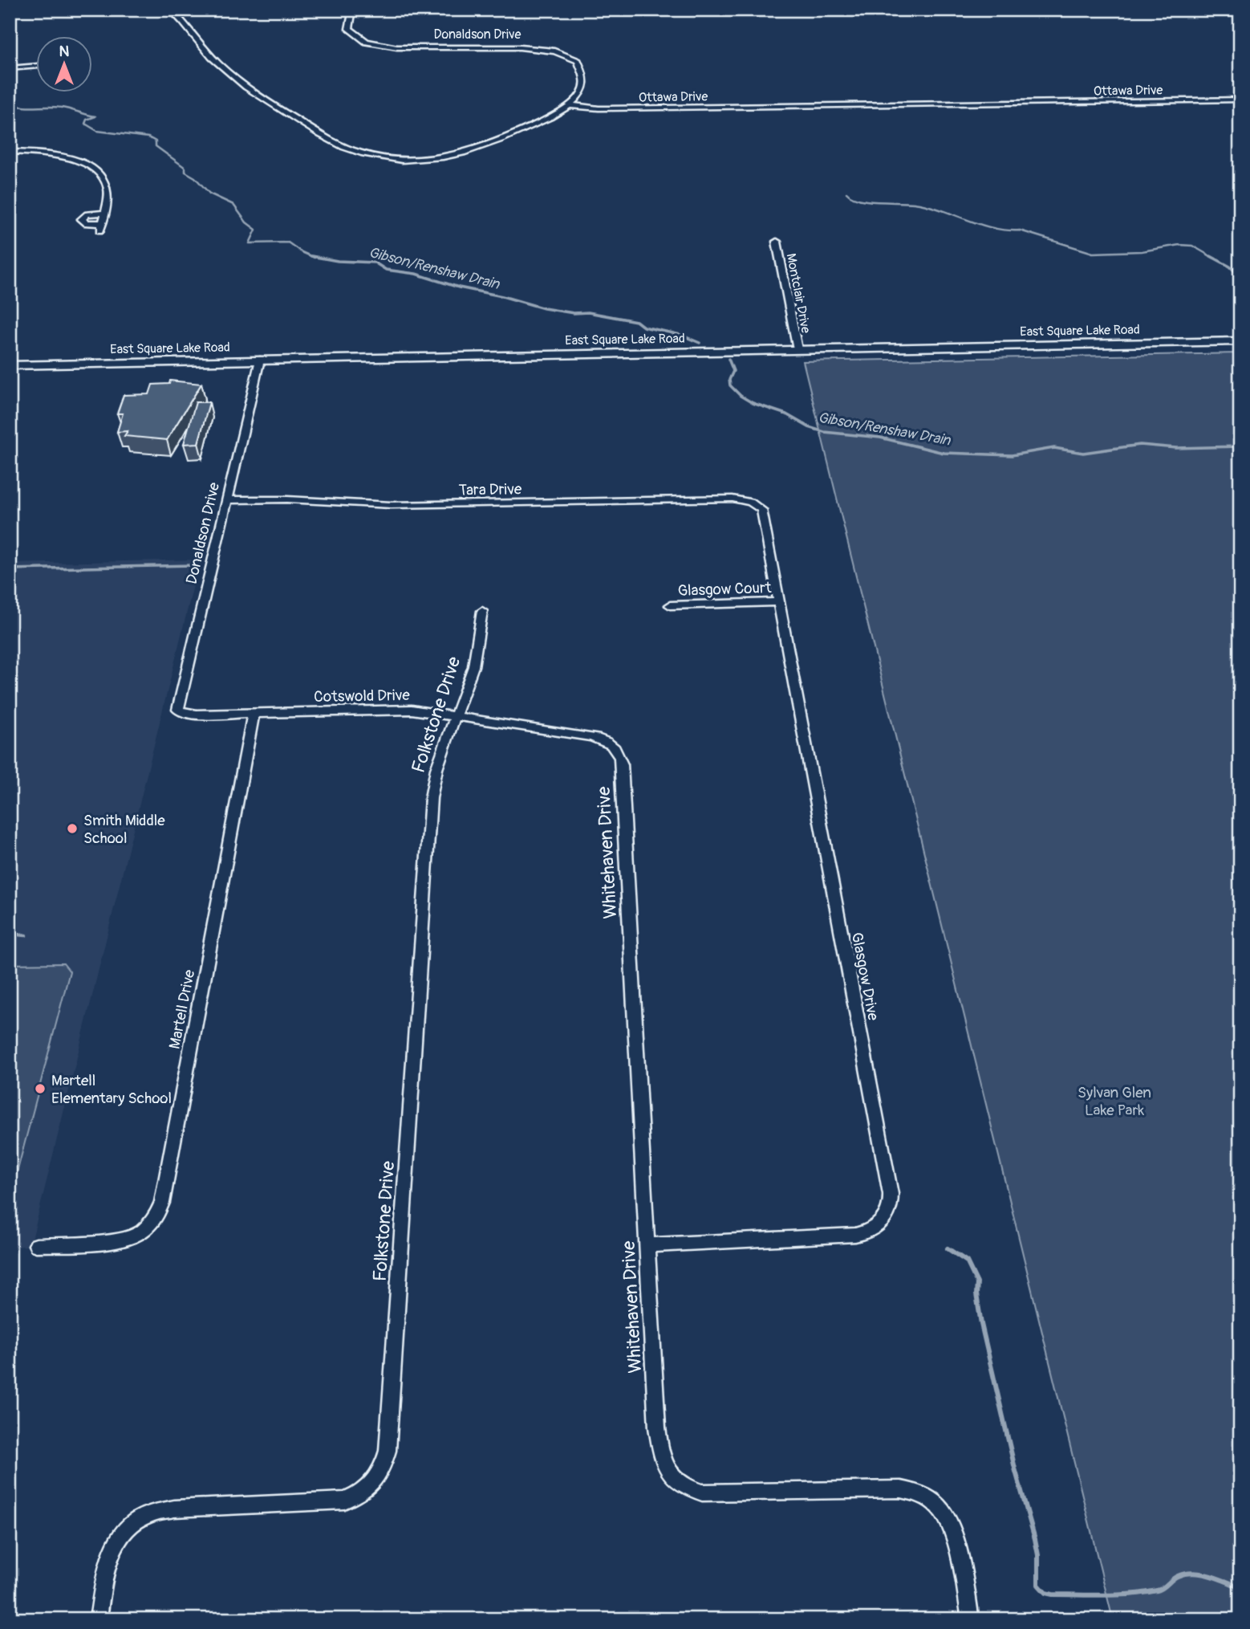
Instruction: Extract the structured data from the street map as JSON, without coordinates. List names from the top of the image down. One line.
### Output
{"streets":{"main road":["East Square Lake Road"],"street":["Donaldson Drive","Ottawa Drive","Montclair Drive","Tara Drive","Glasgow Court","Cotswold Drive","Folkstone Drive","Whitehaven Drive","Glasgow Drive","Martell Drive"]},"crossings":[["Donaldson Drive","Ottawa Drive"],["Donaldson Drive","East Square Lake Road"],["Donaldson Drive","Tara Drive"],["Donaldson Drive","Cotswold Drive"],["Montclair Drive","East Square Lake Road"],["Tara Drive","Glasgow Drive"],["Glasgow Court","Glasgow Drive"],["Cotswold Drive","Folkstone Drive"],["Cotswold Drive","Whitehaven Drive"],["Cotswold Drive","Martell Drive"],["Whitehaven Drive","Glasgow Drive"]],"water":["Gibson/Renshaw Drain"],"parks":["Sylvan Glen Lake Park"],"places":["Smith Middle School","Martell Elementary School"],"north":"top"}
